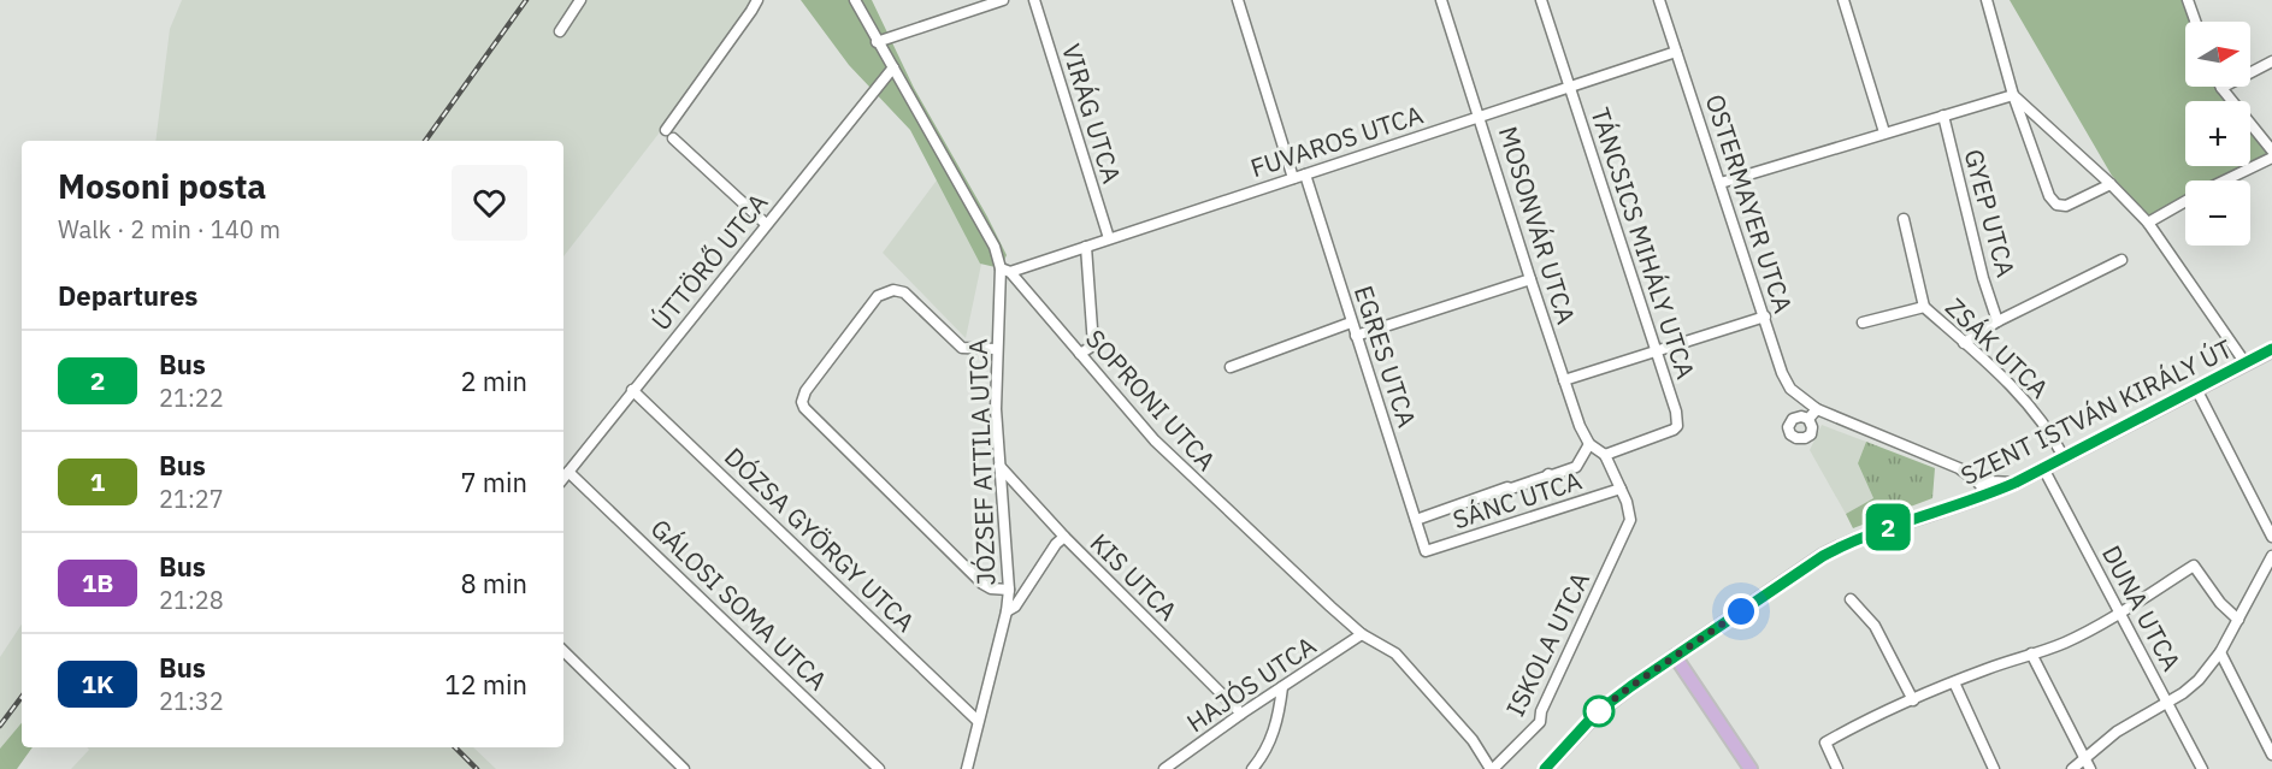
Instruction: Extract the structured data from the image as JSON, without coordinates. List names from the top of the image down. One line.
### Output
{"streets":{"main road":["SZENT ISTVÁN KIRÁLY ÚT"],"street":["VIRÁG UTCA","FUVAROS UTCA","OSTERMAYER UTCA","GYEP UTCA","MOSONVÁR UTCA","TÁNCSICS MIHÁLY UTCA","ÚTTÖRŐ UTCA","ZSÁK UTCA","EGRES UTCA","SOPRONI UTCA","JÓZSEF ATTILA UTCA","SÁNC UTCA","DÓZSA GYÖRGY UTCA","KIS UTCA","GÁLOSI SOMA UTCA","DUNA UTCA","ISKOLA UTCA","HAJÓS UTCA"]},"crossings":[["VIRÁG UTCA","FUVAROS UTCA"],["FUVAROS UTCA","OSTERMAYER UTCA"],["FUVAROS UTCA","MOSONVÁR UTCA"],["FUVAROS UTCA","TÁNCSICS MIHÁLY UTCA"],["FUVAROS UTCA","EGRES UTCA"],["FUVAROS UTCA","SOPRONI UTCA"],["FUVAROS UTCA","JÓZSEF ATTILA UTCA"],["TÁNCSICS MIHÁLY UTCA","ISKOLA UTCA"],["ÚTTÖRŐ UTCA","SOPRONI UTCA"],["ÚTTÖRŐ UTCA","DÓZSA GYÖRGY UTCA"],["ÚTTÖRŐ UTCA","GÁLOSI SOMA UTCA"],["ZSÁK UTCA","SZENT ISTVÁN KIRÁLY ÚT"],["EGRES UTCA","SÁNC UTCA"],["SOPRONI UTCA","JÓZSEF ATTILA UTCA"],["SOPRONI UTCA","ISKOLA UTCA"],["SOPRONI UTCA","HAJÓS UTCA"],["SZENT ISTVÁN KIRÁLY ÚT","DUNA UTCA"],["JÓZSEF ATTILA UTCA","DÓZSA GYÖRGY UTCA"],["JÓZSEF ATTILA UTCA","KIS UTCA"],["SÁNC UTCA","ISKOLA UTCA"],["KIS UTCA","HAJÓS UTCA"]],"lines":["bus line 2"],"north":"right","page":{"on_map":"2","map_buttons":["+","−"],"heading":[["Mosoni posta","Walk · 2 min · 140 m"],"Departures"],"list":[{"mark":"2","name":"Bus","note":"21:22","value":"2 min"},{"mark":"1","name":"Bus","note":"21:27","value":"7 min"},{"mark":"1B","name":"Bus","note":"21:28","value":"8 min"},{"mark":"1K","name":"Bus","note":"21:32","value":"12 min"}]}}
